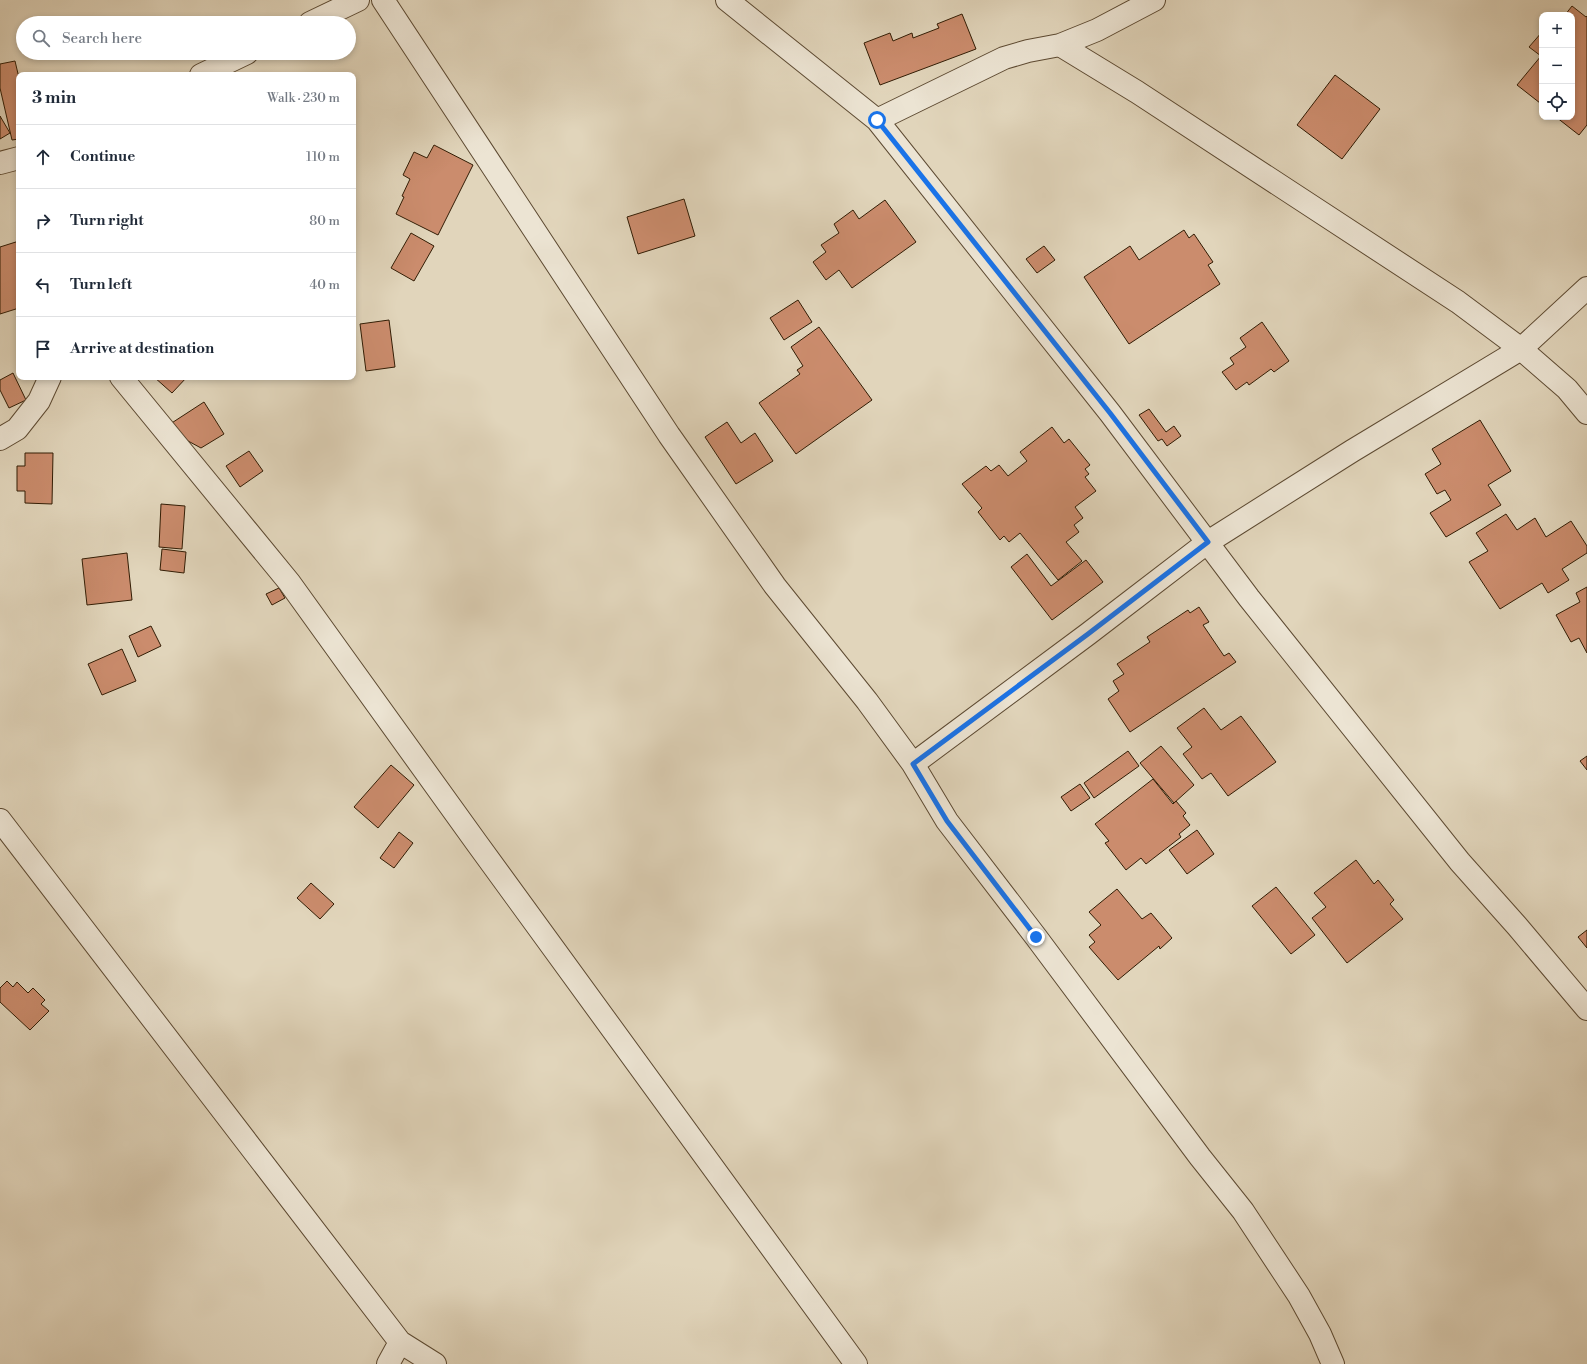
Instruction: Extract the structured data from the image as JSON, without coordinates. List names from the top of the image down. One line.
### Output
{"page":{"map_buttons":["+","−"],"search":"Search here","heading":["3 min","Walk · 230 m"],"list":[["Continue","110 m"],["Turn right","80 m"],["Turn left","40 m"],"Arrive at destination"]}}
